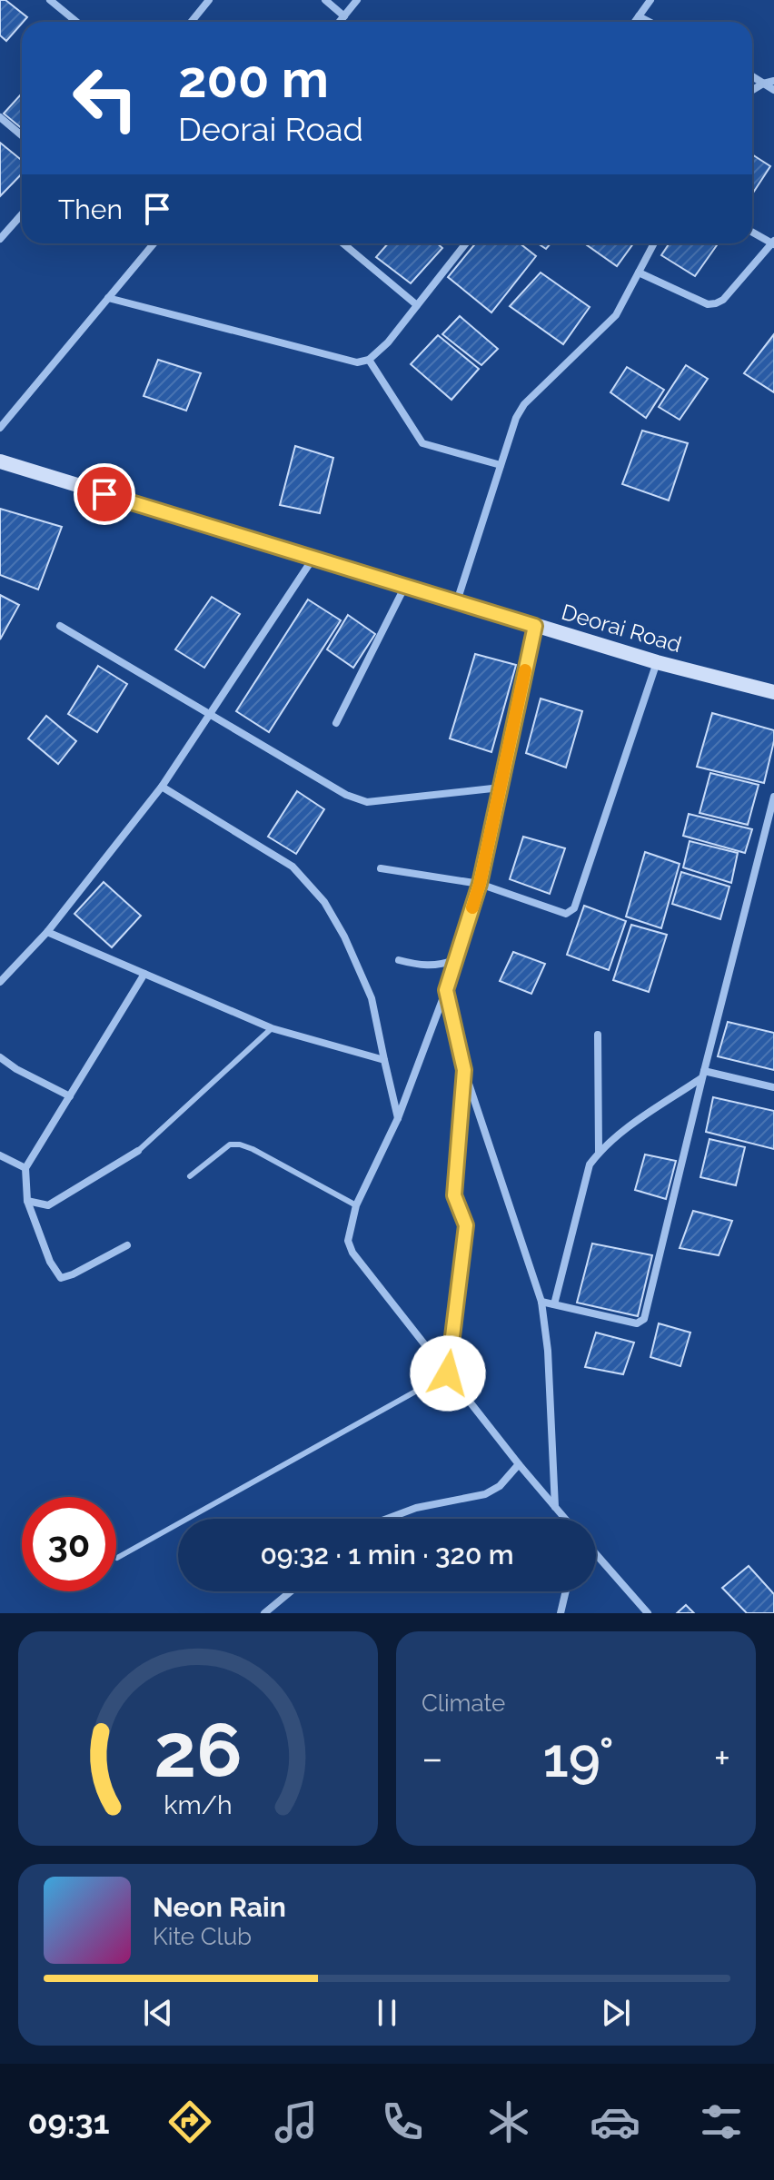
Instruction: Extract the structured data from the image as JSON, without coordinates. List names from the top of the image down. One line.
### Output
{"streets":{"street":["Deorai Road"]},"page":{"turn":["200 m","Deorai Road"],"then":"Then","limit":"30","trip":"09:32 · 1 min · 320 m","tile":"Climate","heat":["−","19°","+"],"song":["Neon Rain","Kite Club"],"tabs":"09:31","gauge":["26","km/h"]}}
